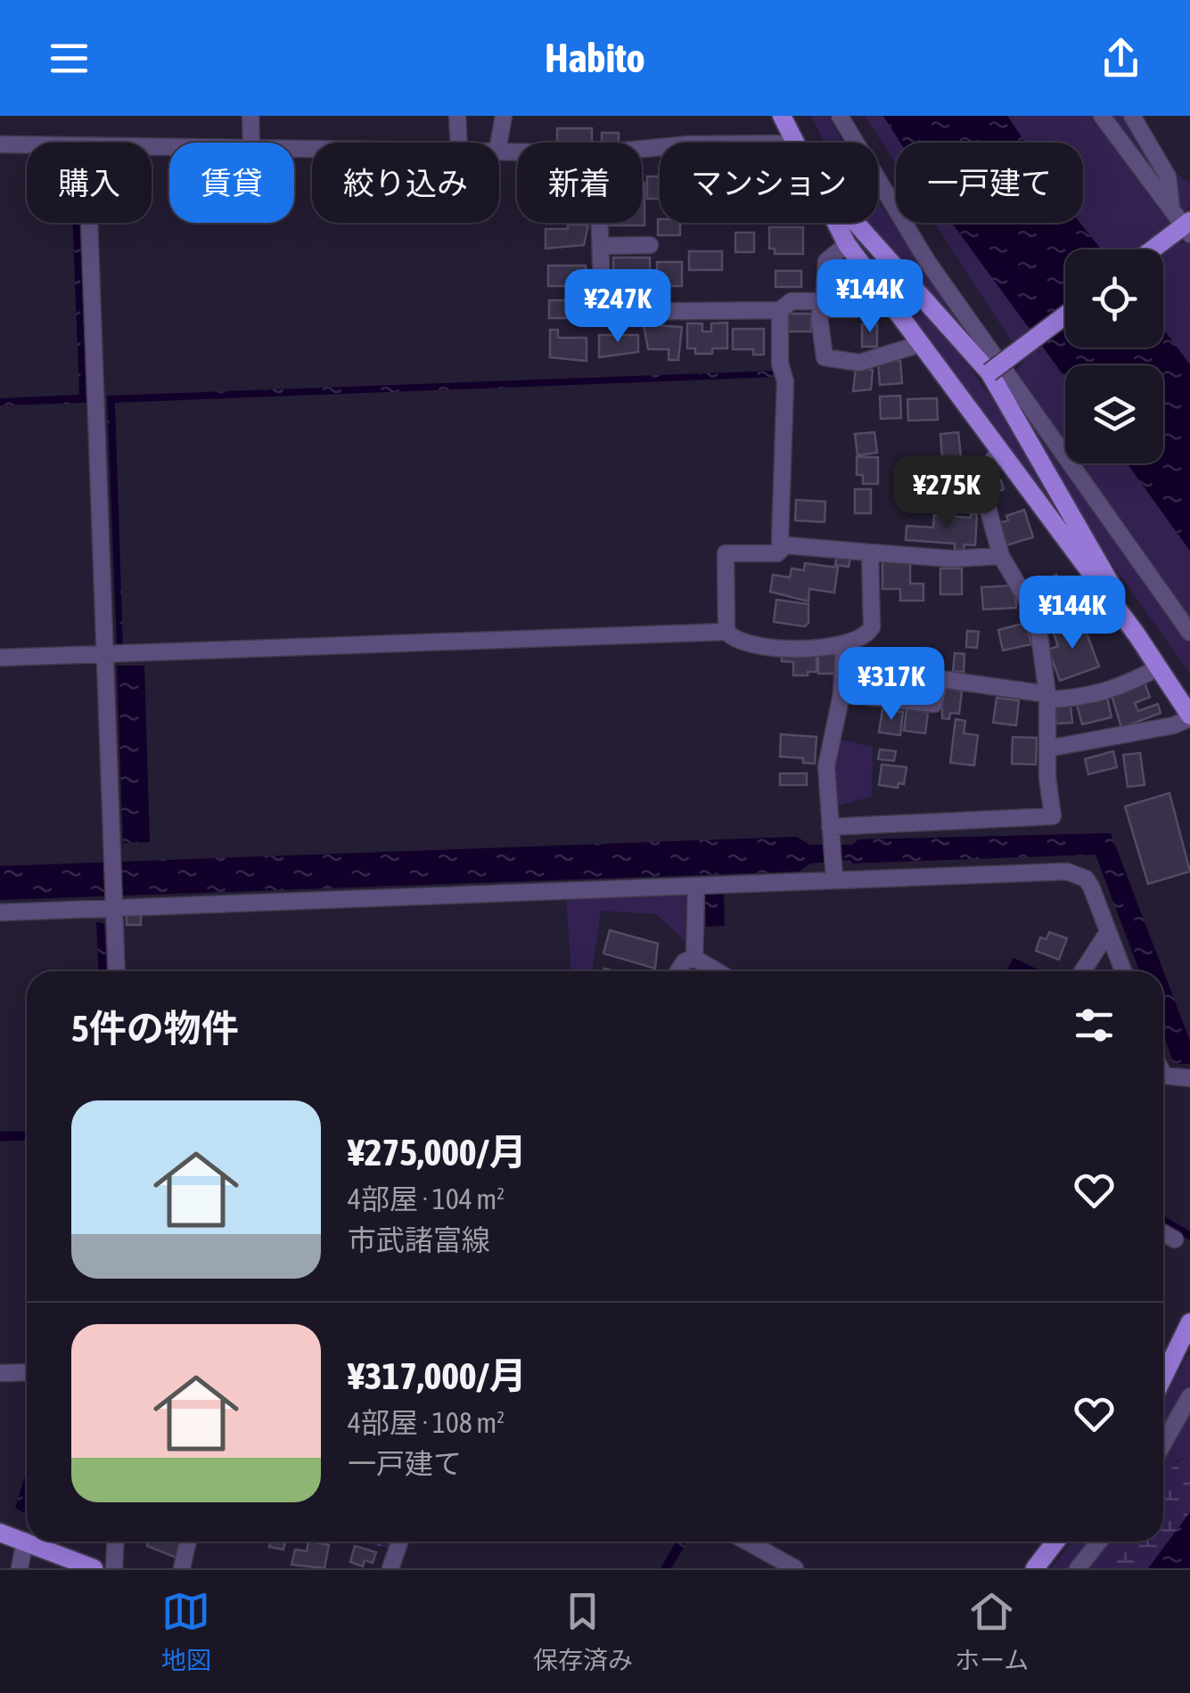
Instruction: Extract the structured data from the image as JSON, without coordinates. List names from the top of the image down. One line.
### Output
{"page":{"header":"Habito","chip":["購入","賃貸","絞り込み","新着","マンション","一戸建て"],"price":["¥144K","¥247K","¥275K","¥144K","¥317K"],"heading":"5件の物件","list":[{"name":"¥275,000/月","note":"4部屋 · 104 m² · 市武諸富線"},{"name":"¥317,000/月","note":"4部屋 · 108 m² · 一戸建て"}],"tabs":["地図","保存済み","ホーム"]}}
